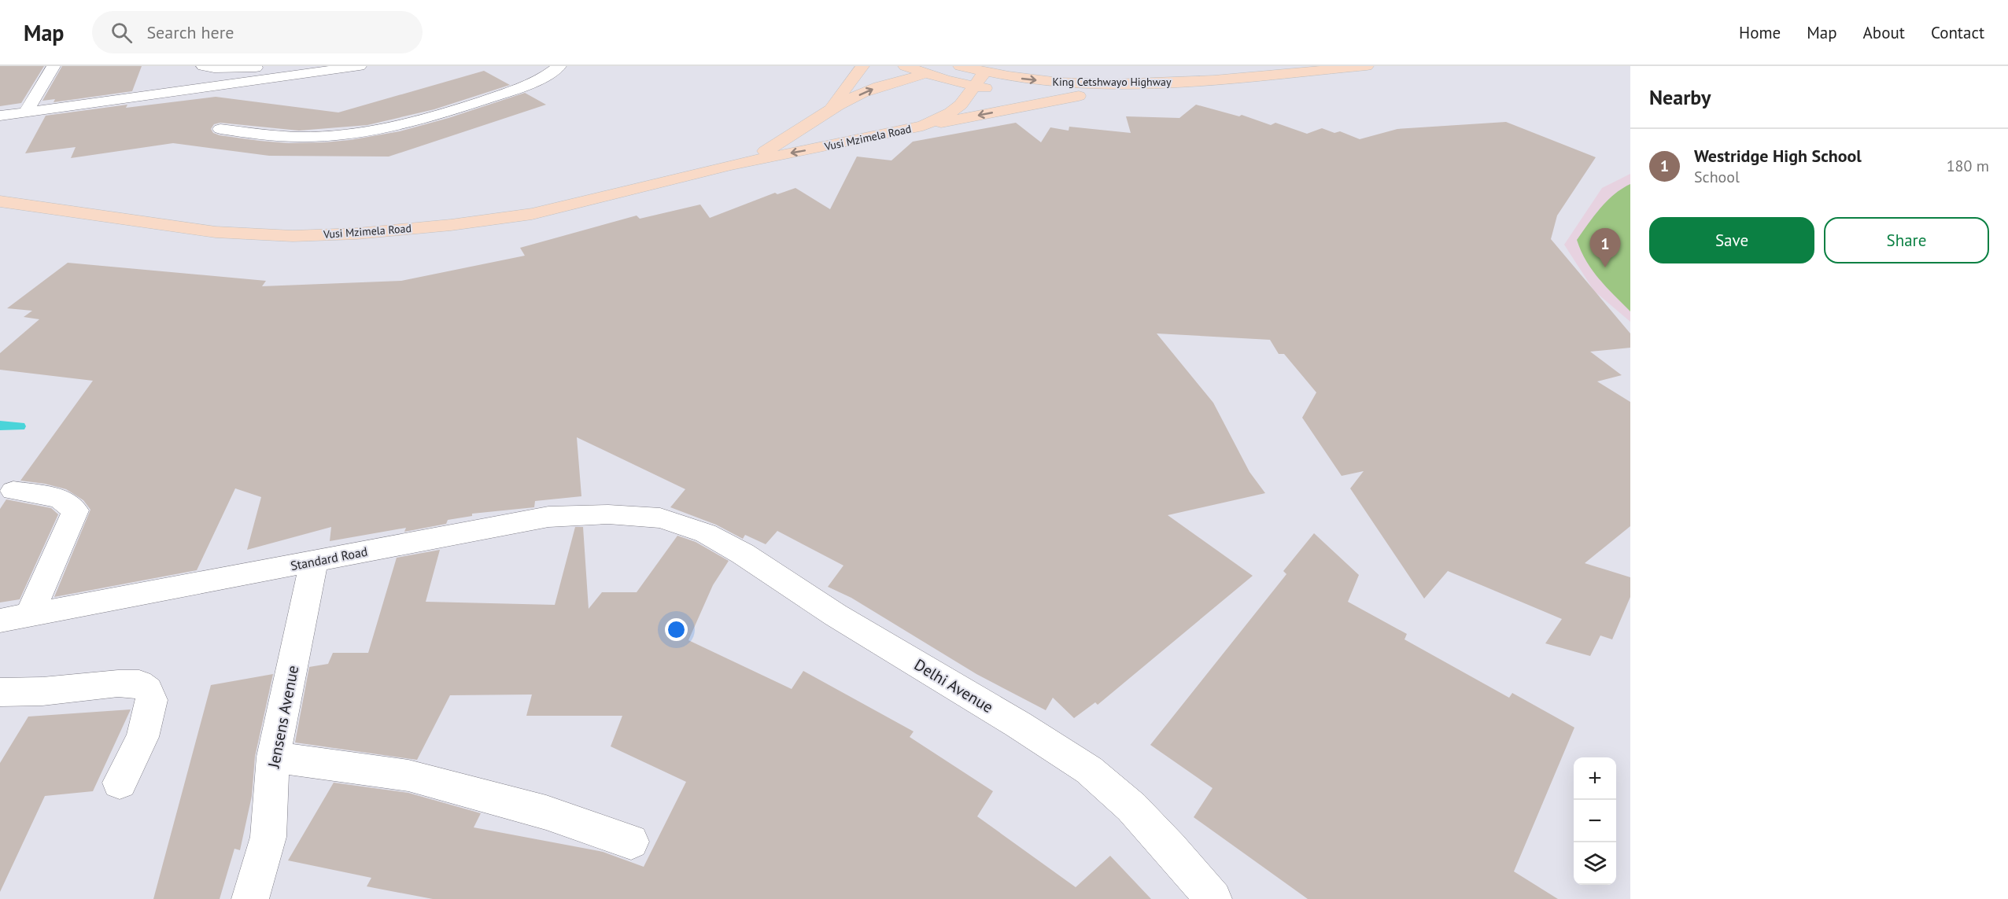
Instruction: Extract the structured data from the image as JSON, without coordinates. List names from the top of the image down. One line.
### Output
{"streets":{"main road":["King Cetshwayo Highway","Vusi Mzimela Road"],"street":["Standard Road","Delhi Avenue","Jensens Avenue"]},"crossings":[["King Cetshwayo Highway","Vusi Mzimela Road"],["Standard Road","Delhi Avenue"],["Standard Road","Jensens Avenue"]],"page":{"header":"Map","search":"Search here","nav":["Home","Map","About","Contact"],"heading":"Nearby","list":[{"mark":"1","name":"Westridge High School","note":"School","value":"180 m"}],"buttons":["Save","Share"],"pins":"1","map_buttons":["+","−"]}}
